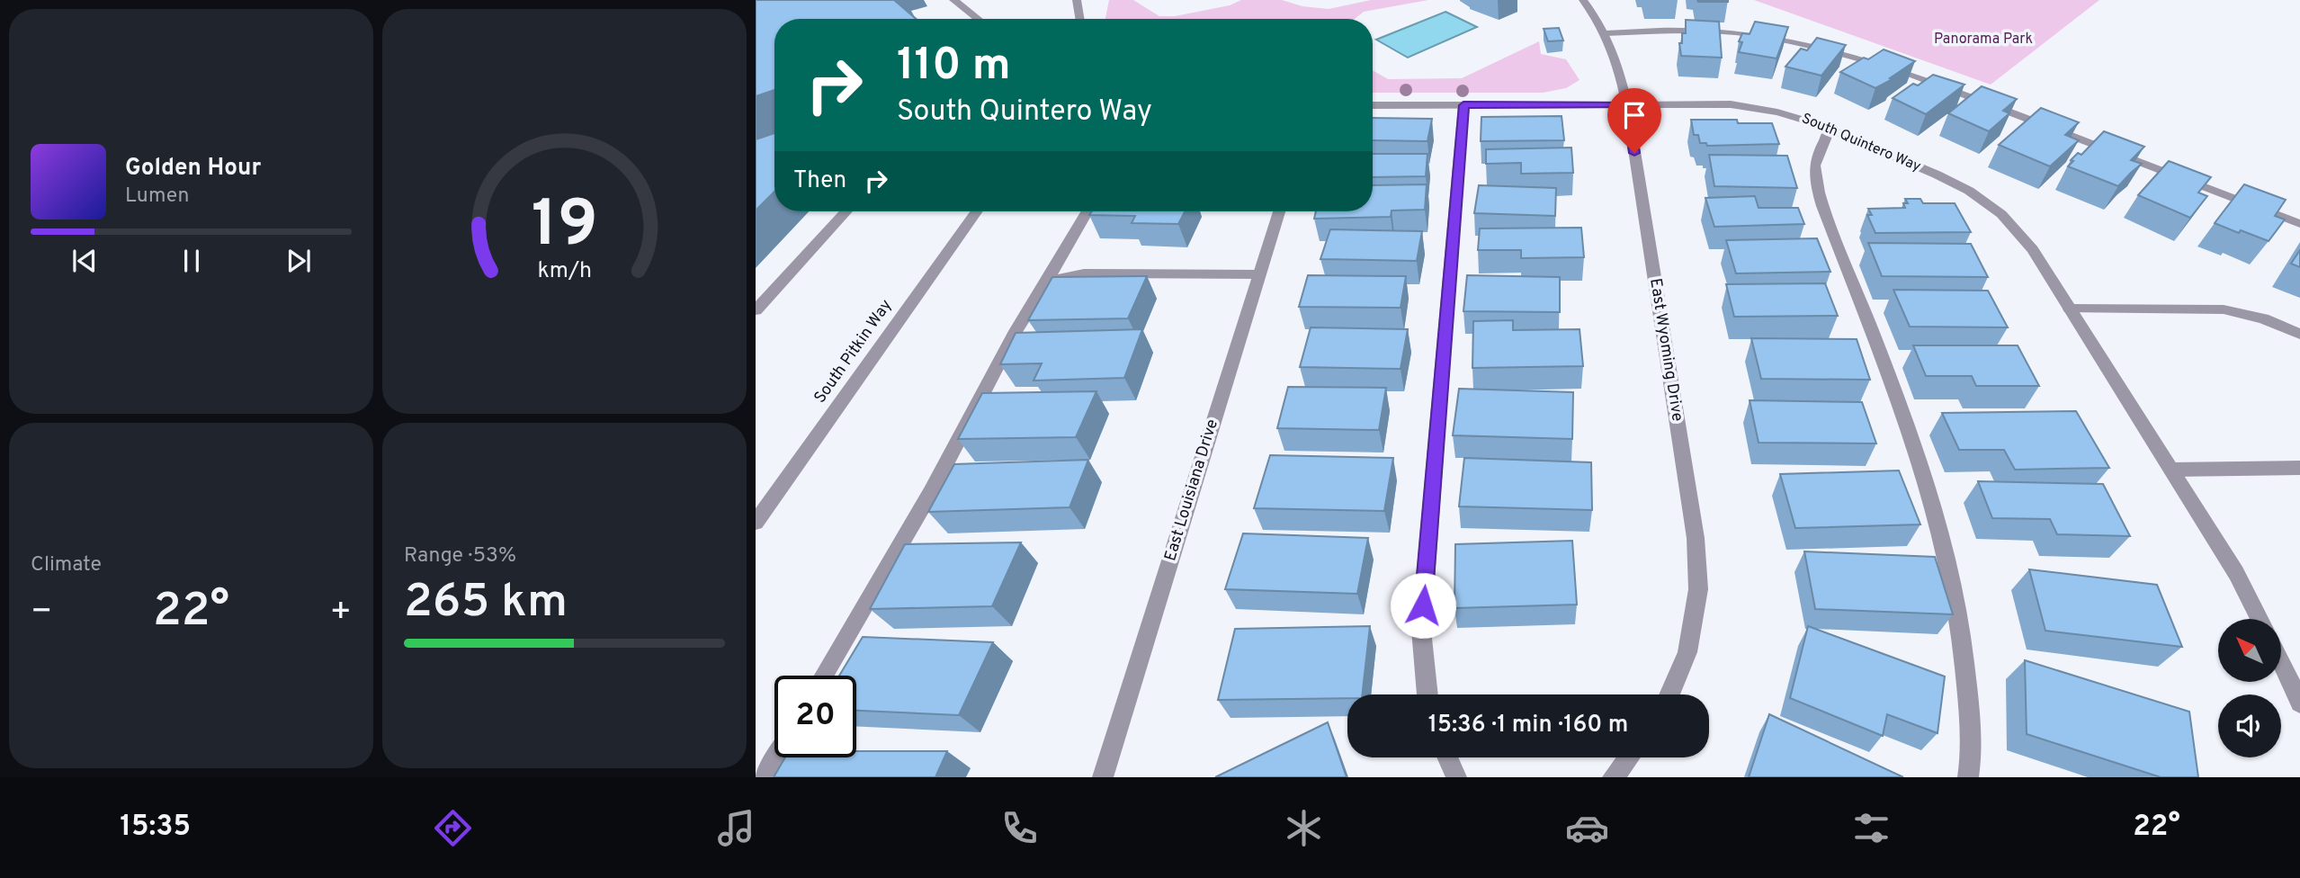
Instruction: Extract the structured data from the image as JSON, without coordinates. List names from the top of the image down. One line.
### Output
{"streets":{"street":["South Quintero Way","East Wyoming Drive","South Pitkin Way","East Louisiana Drive"]},"crossings":[["South Quintero Way","East Wyoming Drive"]],"parks":["Panorama Park"],"north":"top left","page":{"turn":["110 m","South Quintero Way"],"song":["Golden Hour","Lumen"],"then":"Then","tile":["Climate",["Range · 53%","265 km"]],"heat":["−","22°","+"],"limit":"20","trip":"15:36 · 1 min · 160 m","tabs":["15:35","22°"],"gauge":["19","km/h"]}}
